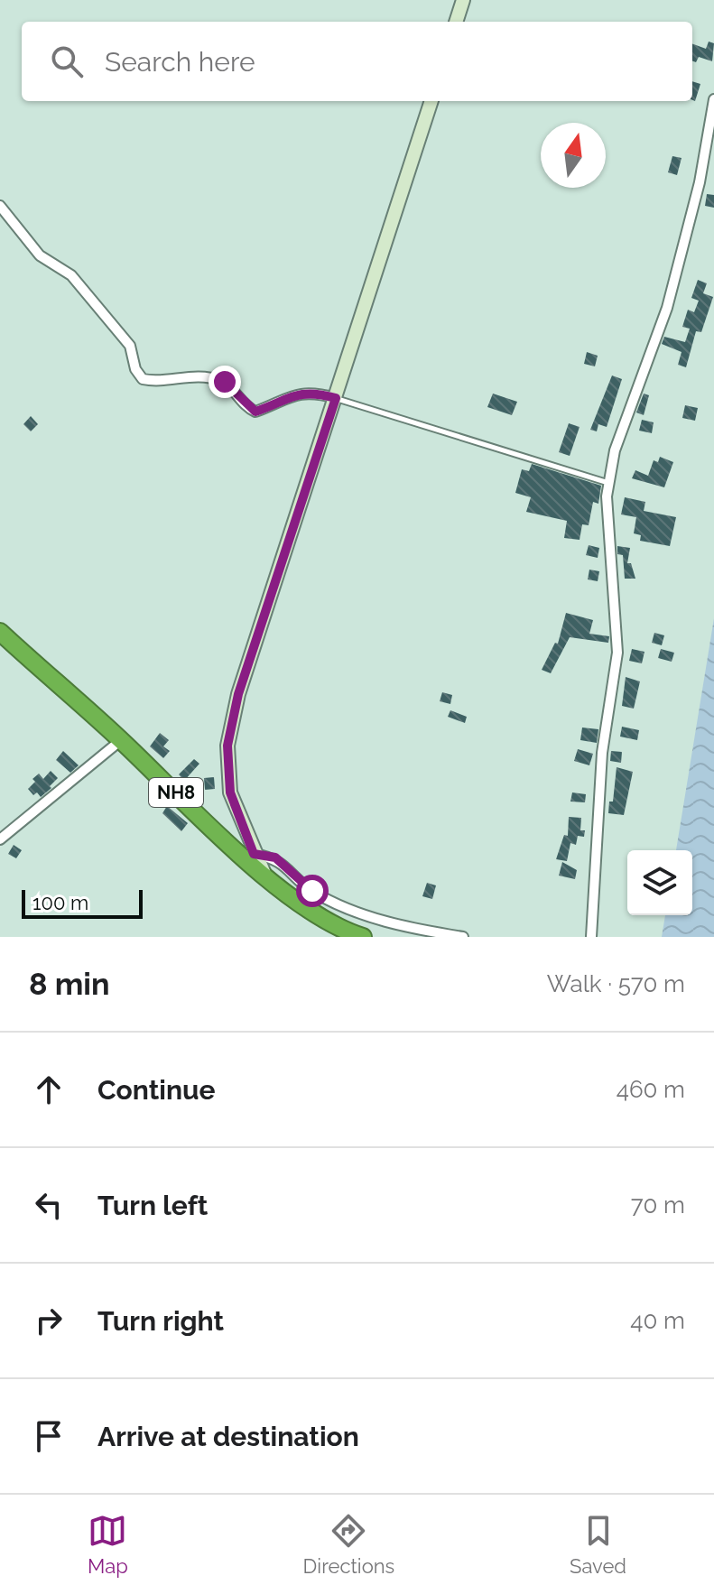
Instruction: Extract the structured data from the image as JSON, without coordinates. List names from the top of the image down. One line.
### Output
{"streets":{"highway":["NH8"]},"scale_bar":"100 m","north":"top","page":{"search":"Search here","scale":"100 m","heading":["8 min","Walk · 570 m"],"list":[["Continue","460 m"],["Turn left","70 m"],["Turn right","40 m"],"Arrive at destination"],"nav":["Map","Directions","Saved"]}}
